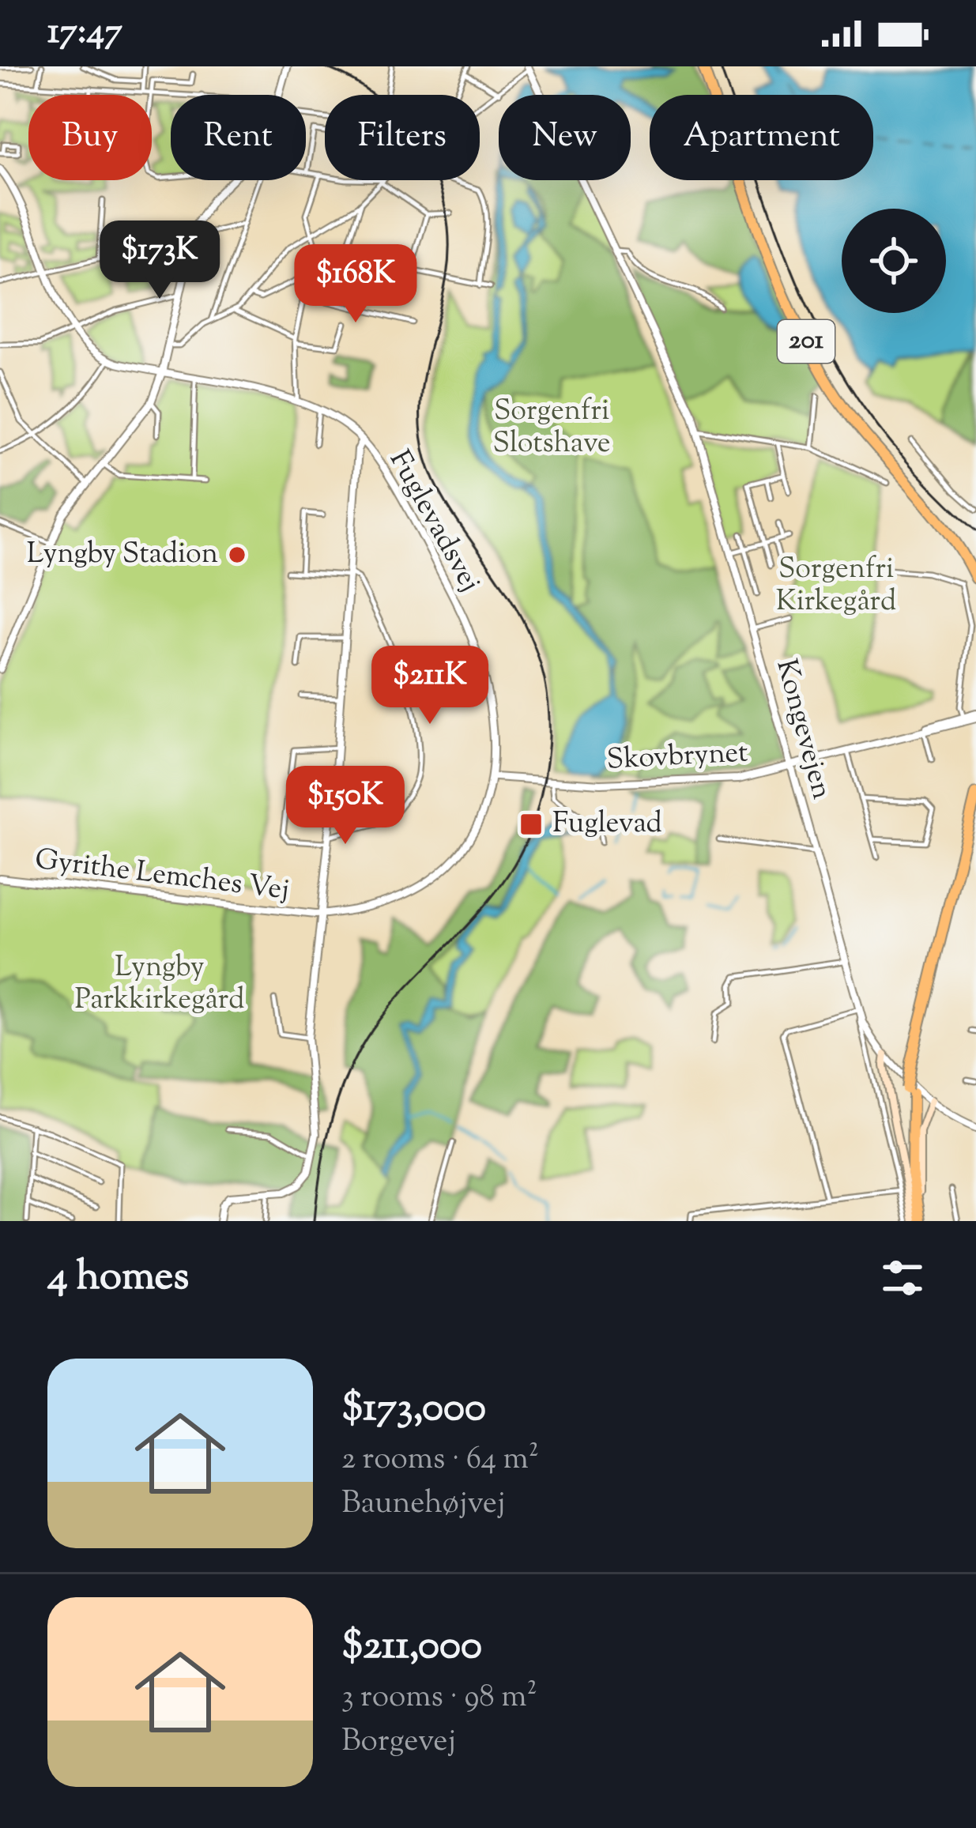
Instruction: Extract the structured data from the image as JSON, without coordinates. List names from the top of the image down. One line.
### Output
{"streets":{"highway":["201"],"main road":["Kongevejen"],"street":["Fuglevadsvej","Skovbrynet","Gyrithe Lemches Vej"]},"crossings":[["Fuglevadsvej","Skovbrynet"],["Fuglevadsvej","Gyrithe Lemches Vej"],["Kongevejen","Skovbrynet"]],"parks":["Sorgenfri Slotshave","Sorgenfri Kirkegård","Lyngby Parkkirkegård"],"places":{"other":["Lyngby Stadion"],"transit":["Fuglevad"]},"page":{"status":"17:47","chip":["Buy","Rent","Filters","New","Apartment"],"price":["$173K","$168K","$211K","$150K"],"heading":"4 homes","list":[{"name":"$173,000","note":"2 rooms · 64 m² · Baunehøjvej"},{"name":"$211,000","note":"3 rooms · 98 m² · Borgevej"}]}}
